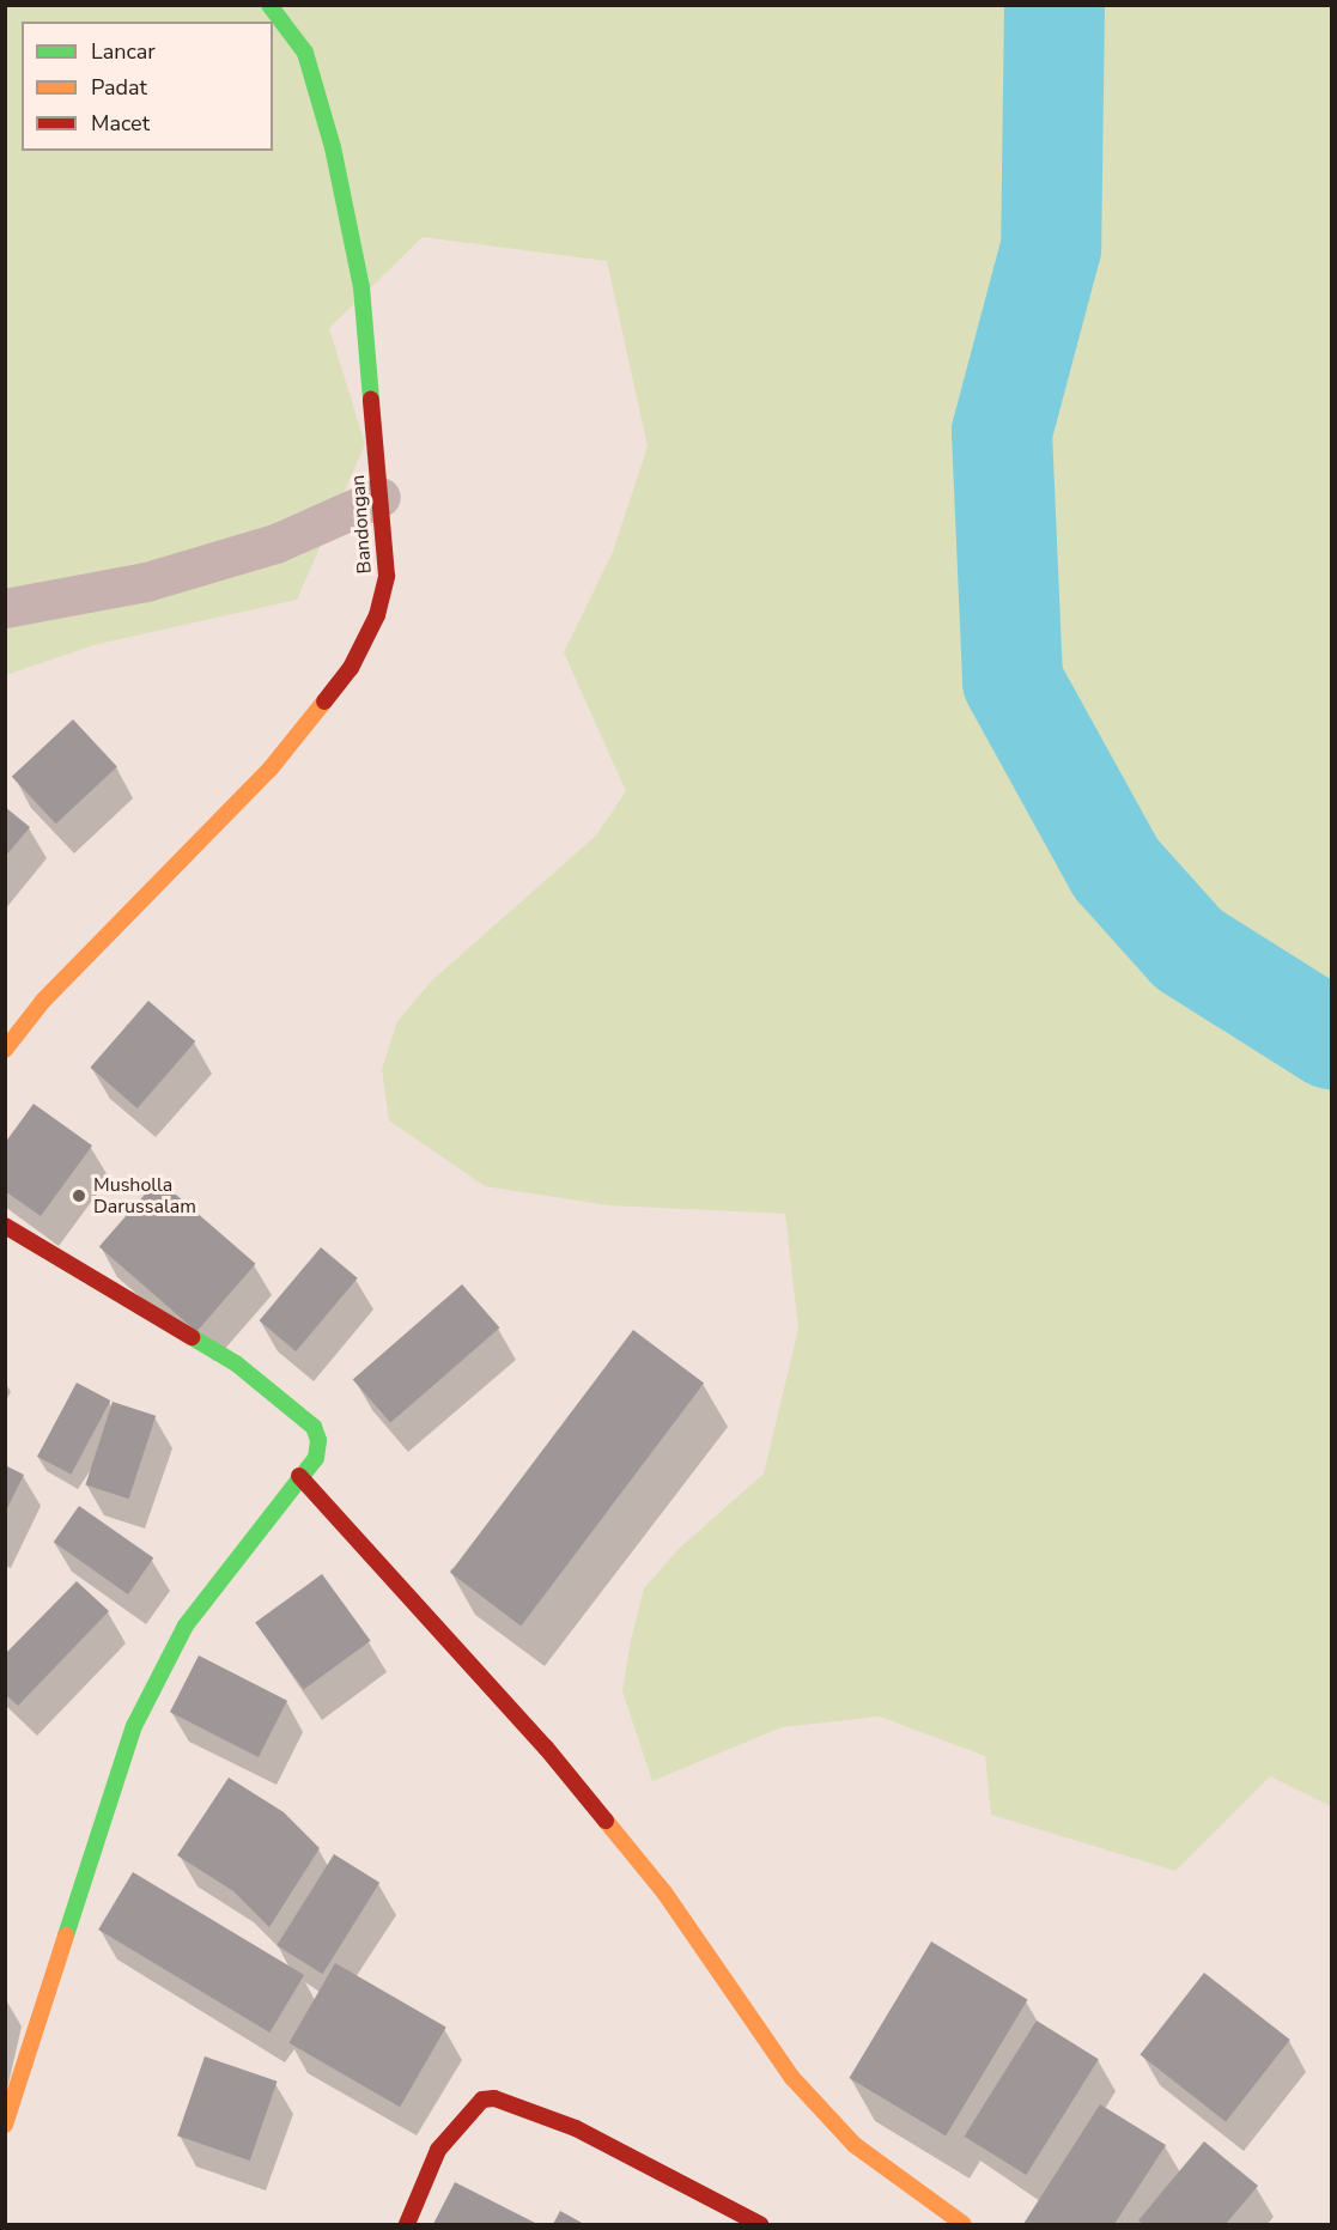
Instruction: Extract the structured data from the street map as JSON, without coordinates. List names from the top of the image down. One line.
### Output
{"streets":{"street":["Bandongan"]},"places":["Musholla Darussalam"],"legend":["Lancar","Padat","Macet"]}
